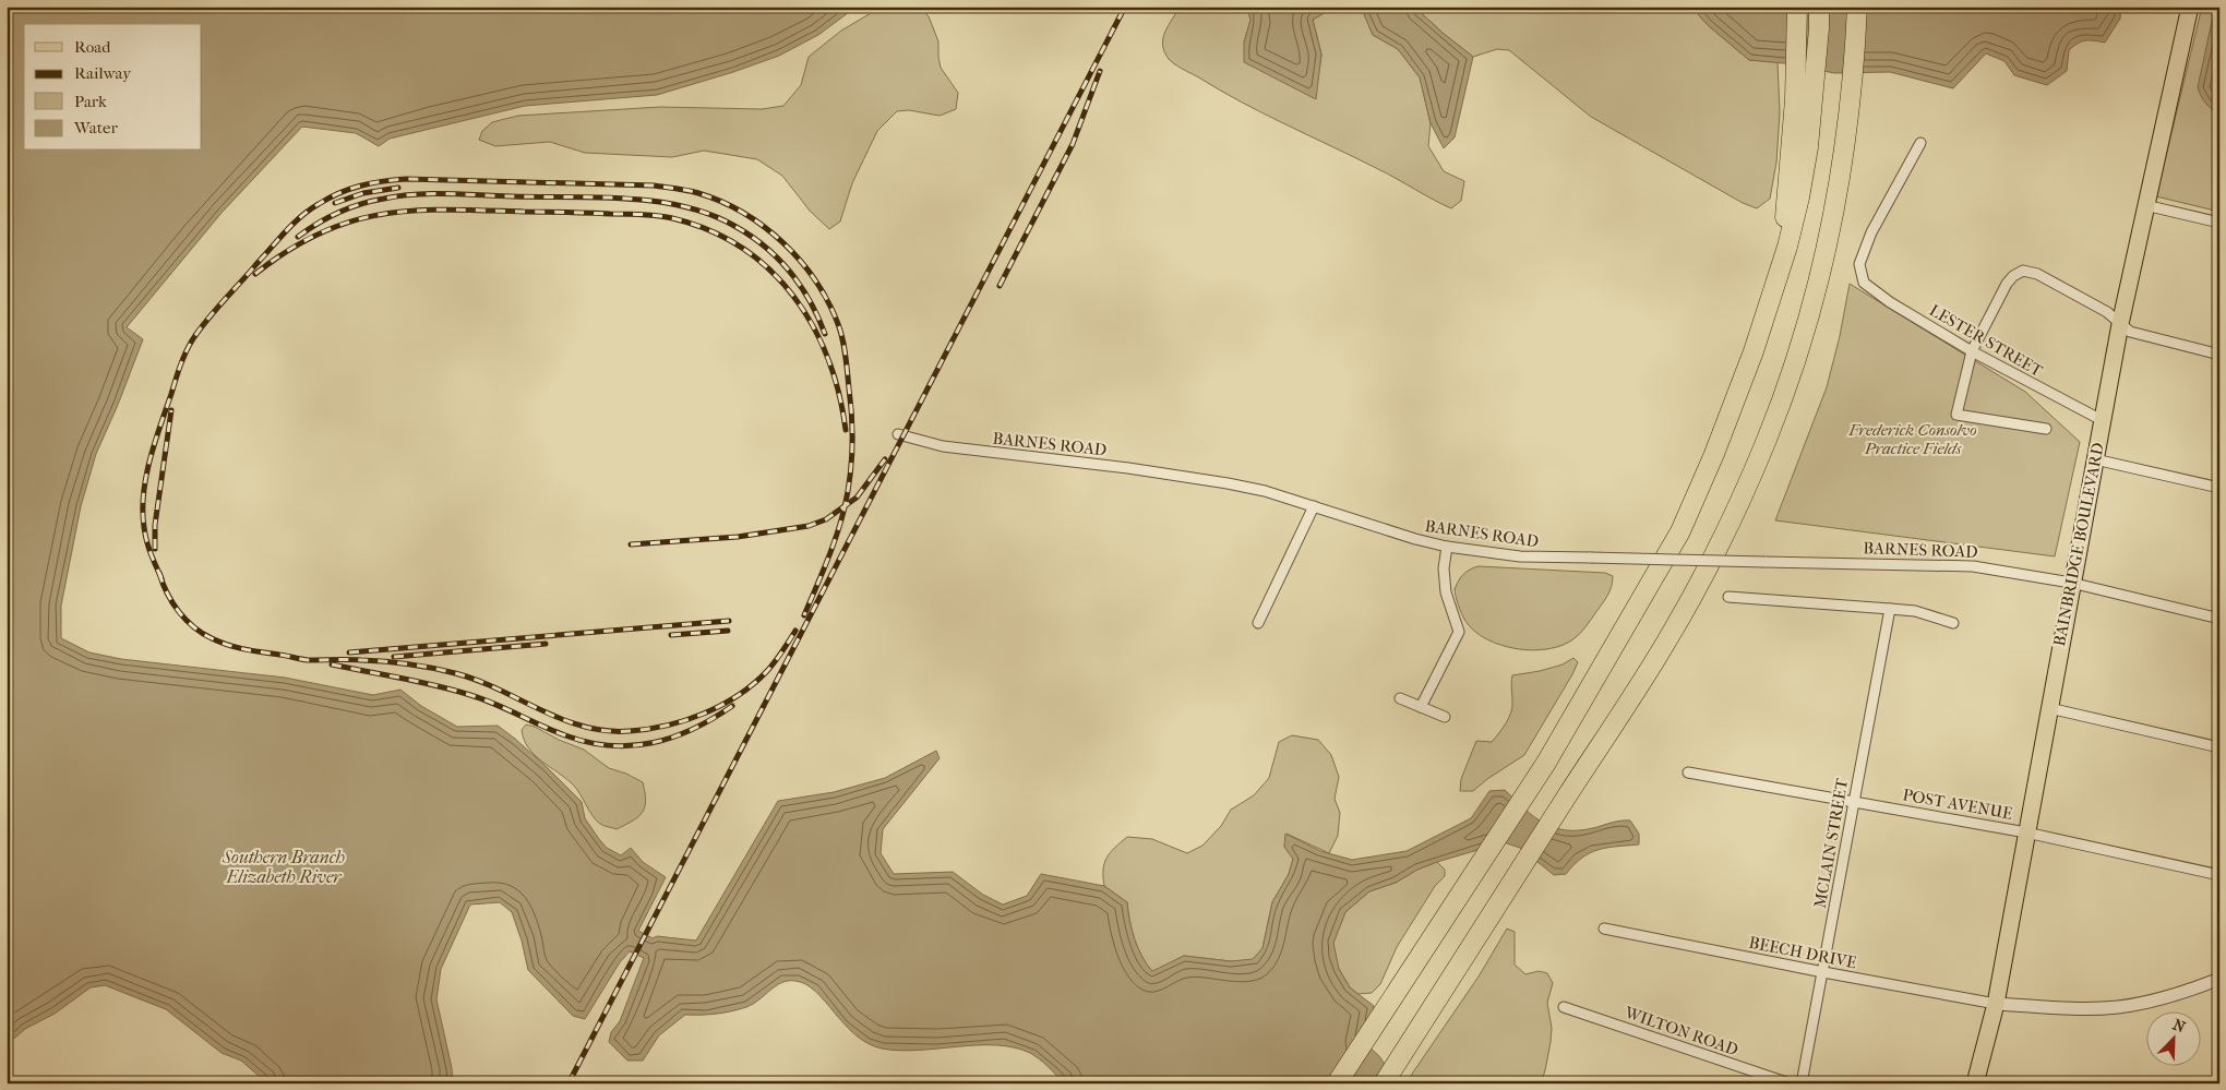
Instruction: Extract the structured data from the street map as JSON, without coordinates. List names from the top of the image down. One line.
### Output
{"streets":{"main road":["BAINBRIDGE BOULEVARD"],"street":["LESTER STREET","BARNES ROAD","POST AVENUE","MCLAIN STREET","BEECH DRIVE","WILTON ROAD"]},"crossings":[["LESTER STREET","BAINBRIDGE BOULEVARD"],["BARNES ROAD","BAINBRIDGE BOULEVARD"],["BAINBRIDGE BOULEVARD","POST AVENUE"],["BAINBRIDGE BOULEVARD","BEECH DRIVE"],["POST AVENUE","MCLAIN STREET"],["MCLAIN STREET","BEECH DRIVE"]],"water":["Southern Branch Elizabeth River"],"parks":["Frederick Consolvo Practice Fields"],"legend":["Road","Railway","Park","Water"],"north":"top right"}
